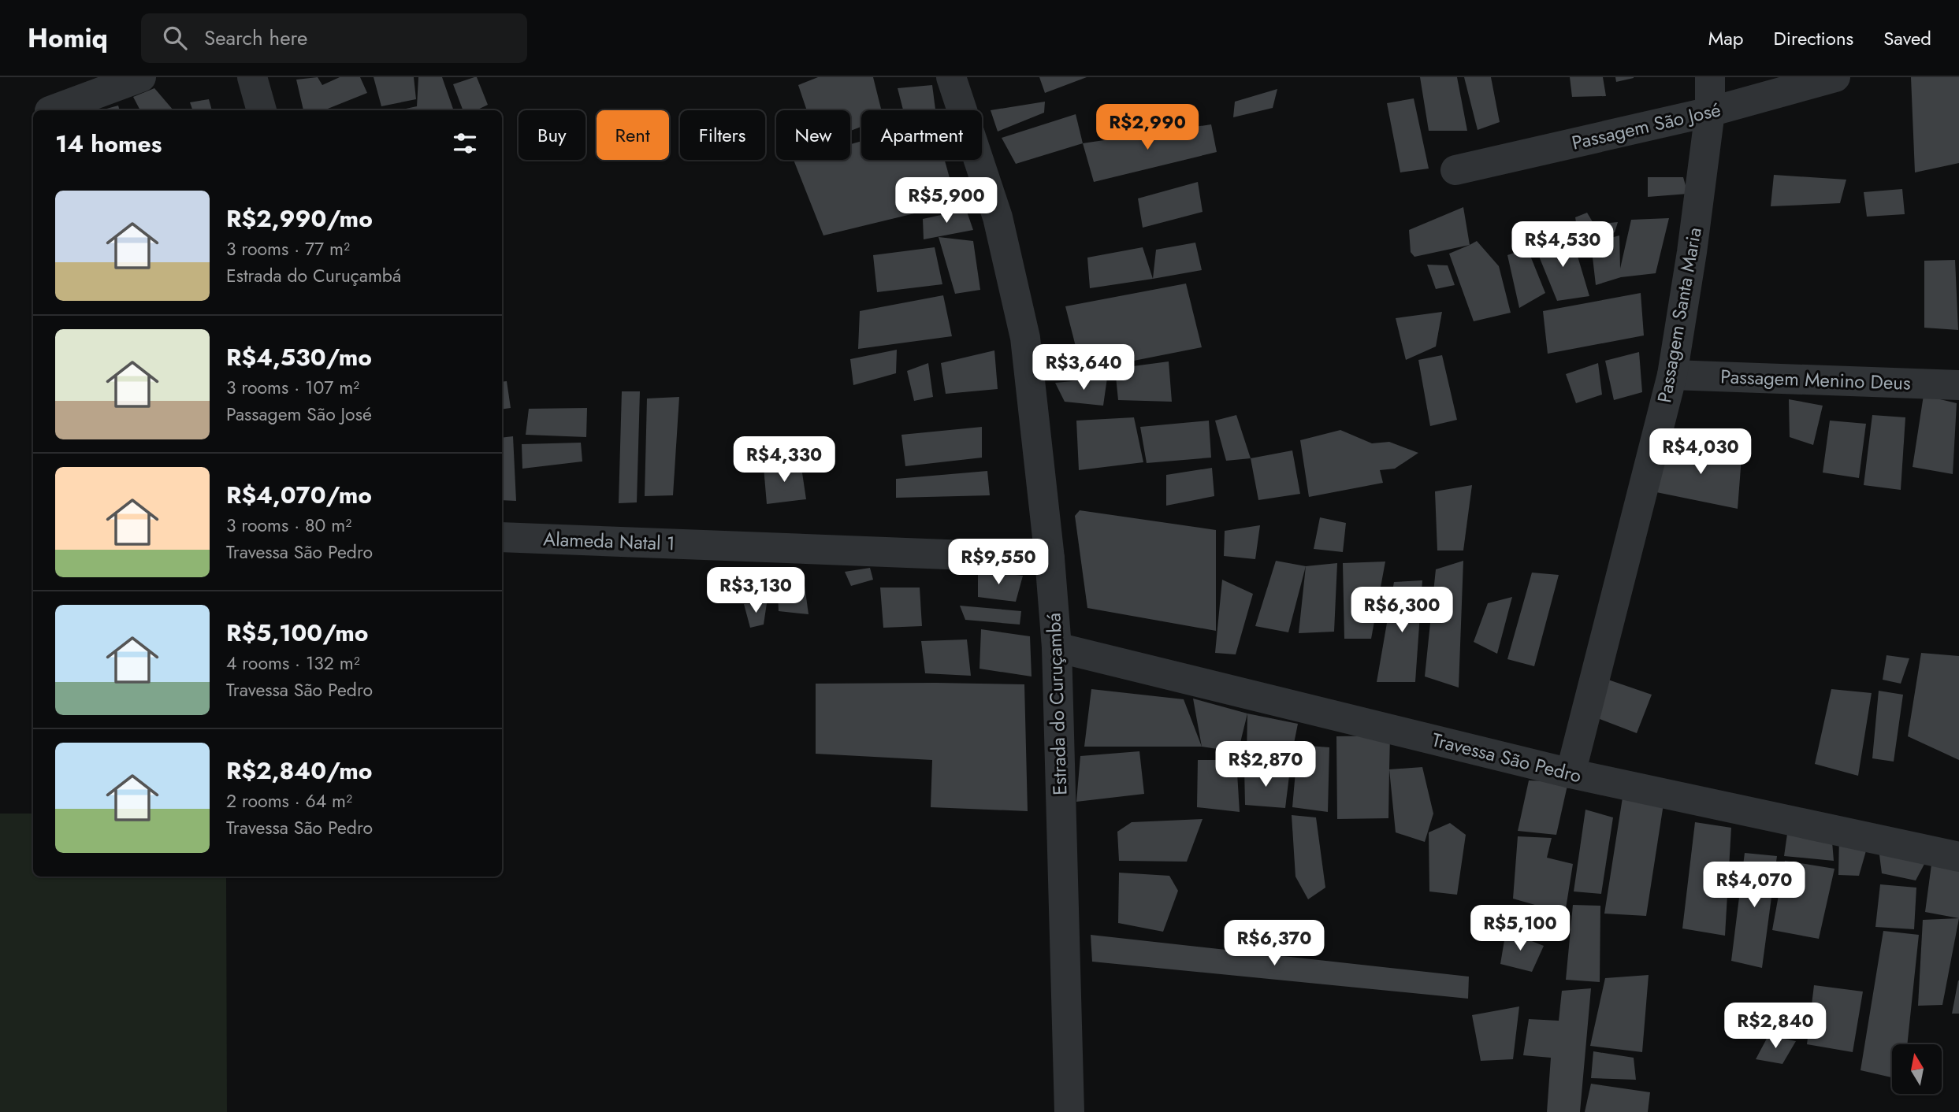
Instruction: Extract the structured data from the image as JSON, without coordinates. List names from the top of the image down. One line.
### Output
{"streets":{"street":["Passagem São José","Passagem Santa Maria","Passagem Menino Deus","Alameda Natal 1","Estrada do Curuçambá","Travessa São Pedro"]},"crossings":[["Passagem São José","Passagem Santa Maria"],["Passagem Santa Maria","Passagem Menino Deus"],["Passagem Santa Maria","Travessa São Pedro"],["Alameda Natal 1","Estrada do Curuçambá"],["Estrada do Curuçambá","Travessa São Pedro"]],"north":"top","page":{"header":"Homiq","search":"Search here","nav":["Map","Directions","Saved"],"price":["R$2,990","R$5,900","R$4,530","R$3,640","R$4,030","R$4,330","R$9,550","R$3,130","R$6,300","R$2,870","R$4,070","R$5,100","R$6,370","R$2,840"],"chip":["Buy","Rent","Filters","New","Apartment"],"heading":"14 homes","list":[{"name":"R$2,990/mo","note":"3 rooms · 77 m² · Estrada do Curuçambá"},{"name":"R$4,530/mo","note":"3 rooms · 107 m² · Passagem São José"},{"name":"R$4,070/mo","note":"3 rooms · 80 m² · Travessa São Pedro"},{"name":"R$5,100/mo","note":"4 rooms · 132 m² · Travessa São Pedro"},{"name":"R$2,840/mo","note":"2 rooms · 64 m² · Travessa São Pedro"}]}}
